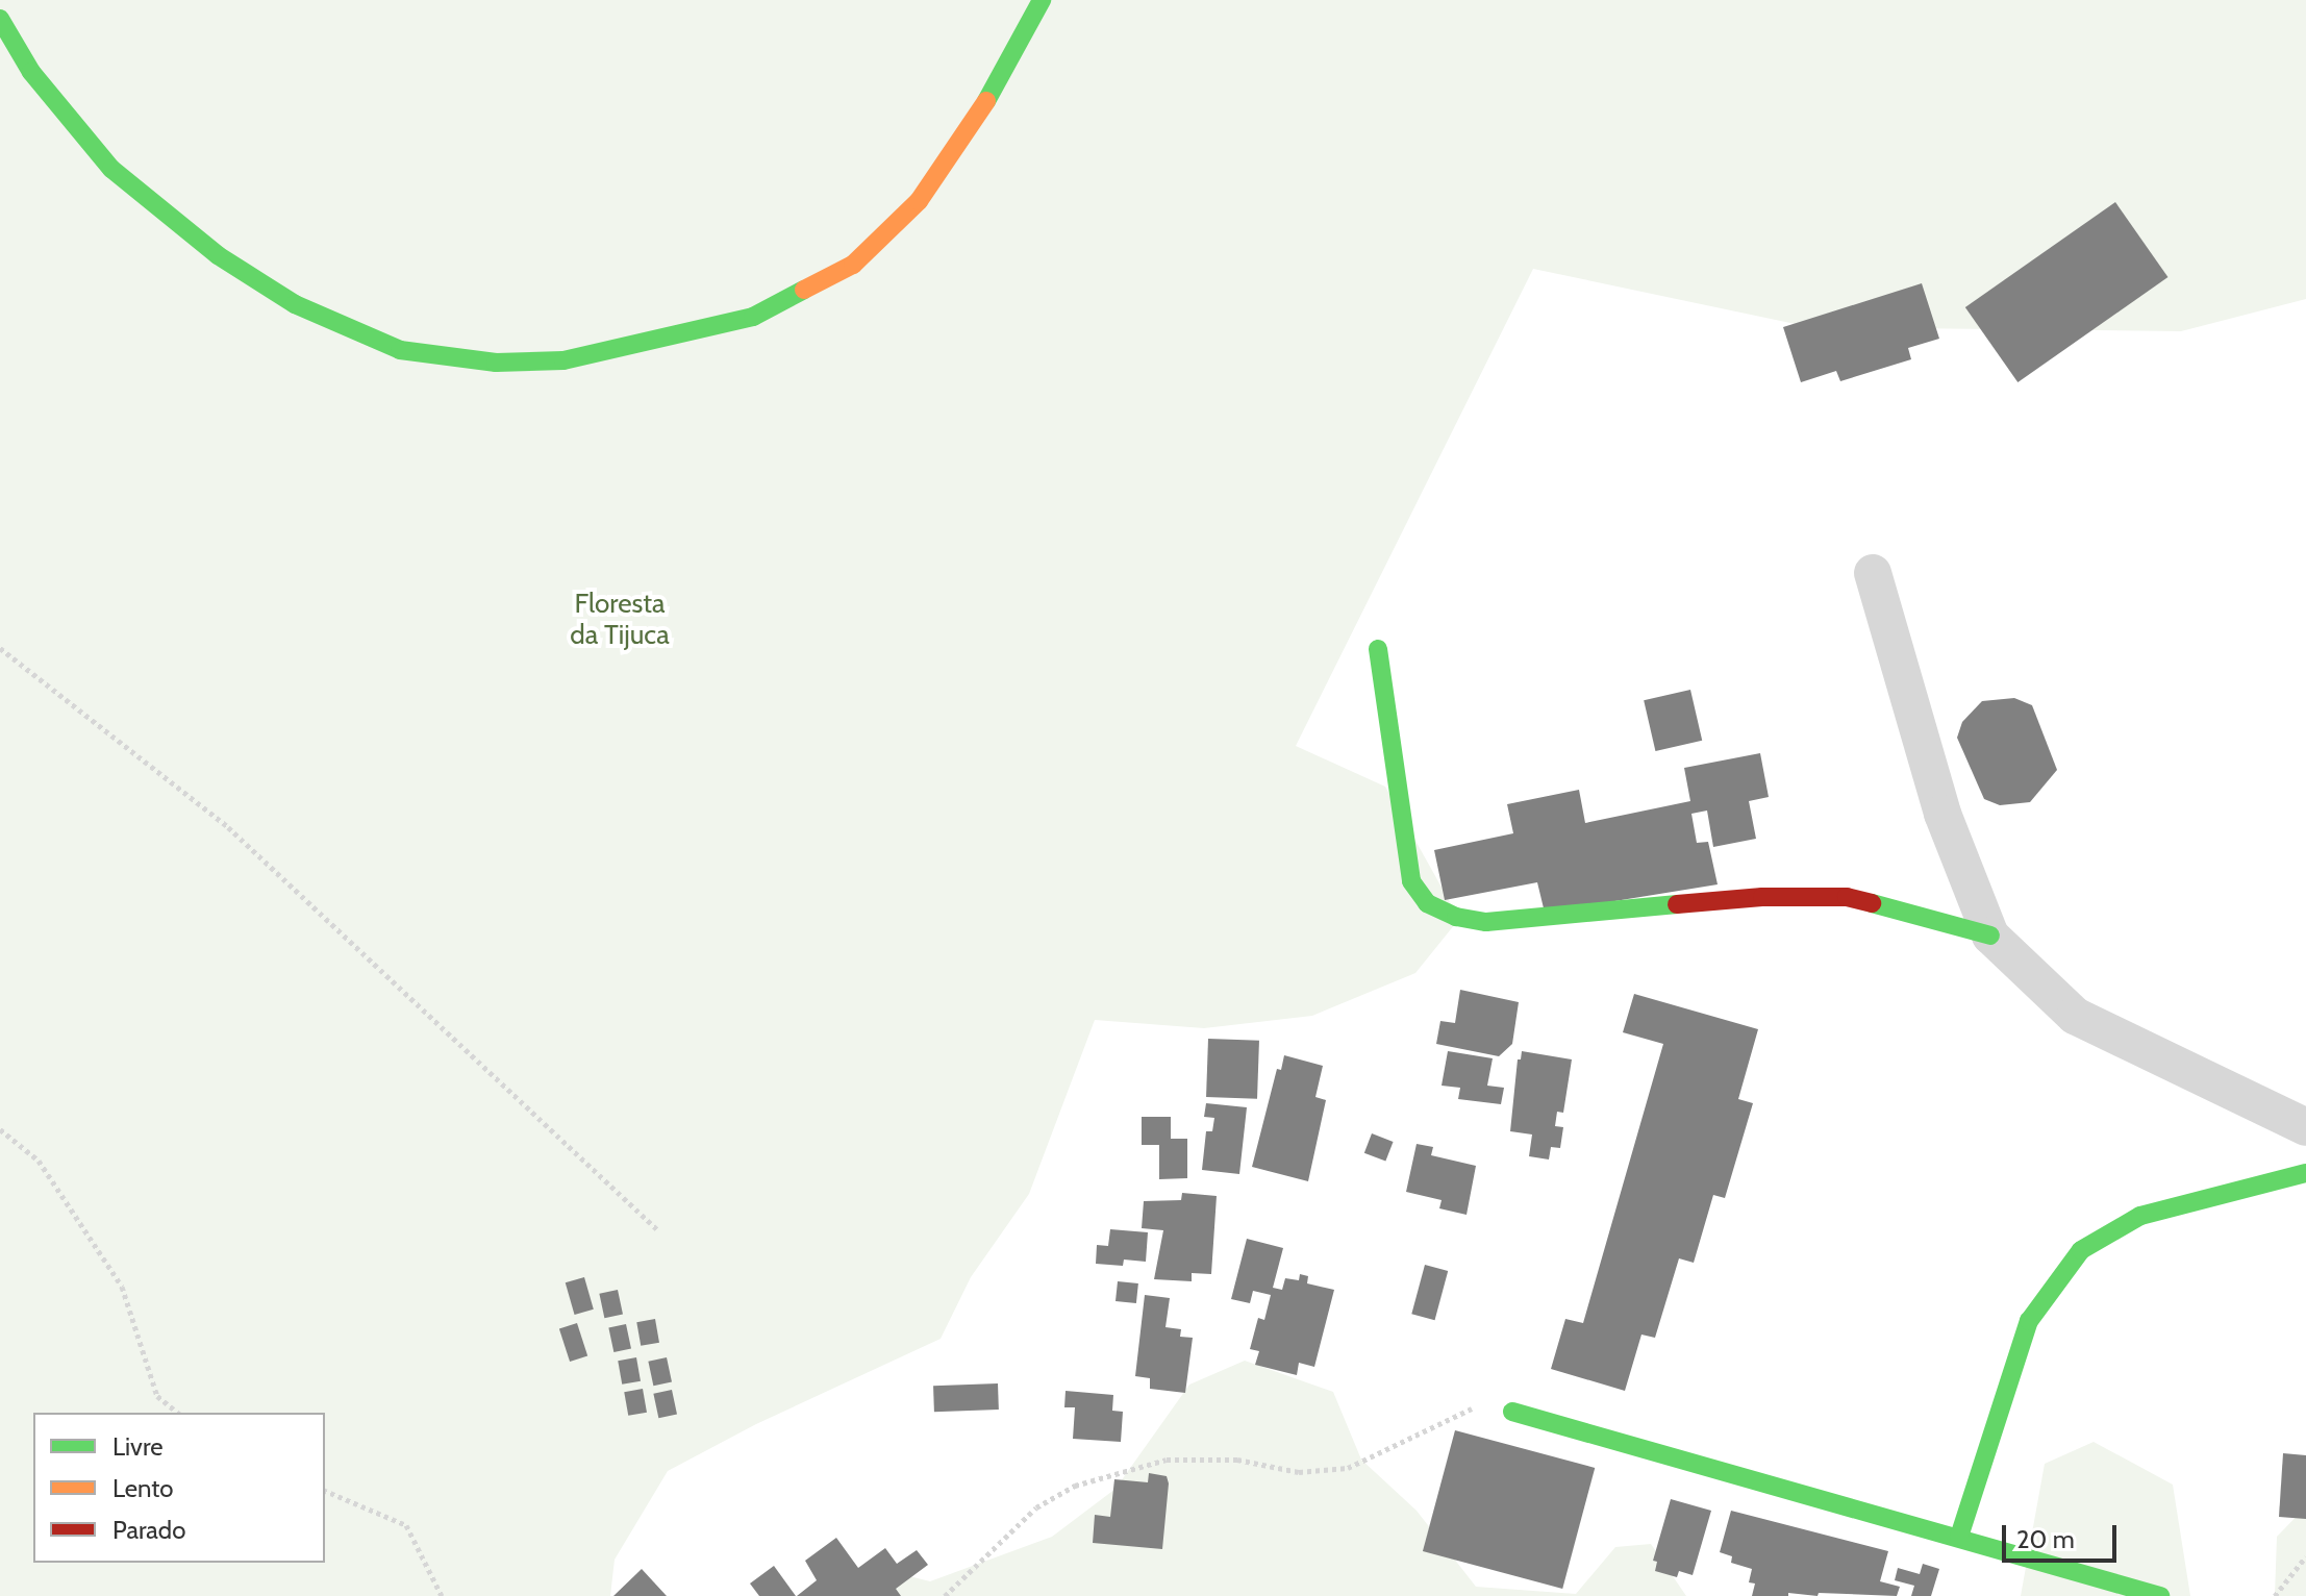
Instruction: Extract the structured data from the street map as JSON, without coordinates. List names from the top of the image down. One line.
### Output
{"parks":["Floresta da Tijuca"],"legend":["Livre","Lento","Parado"],"scale_bar":"20 m"}
